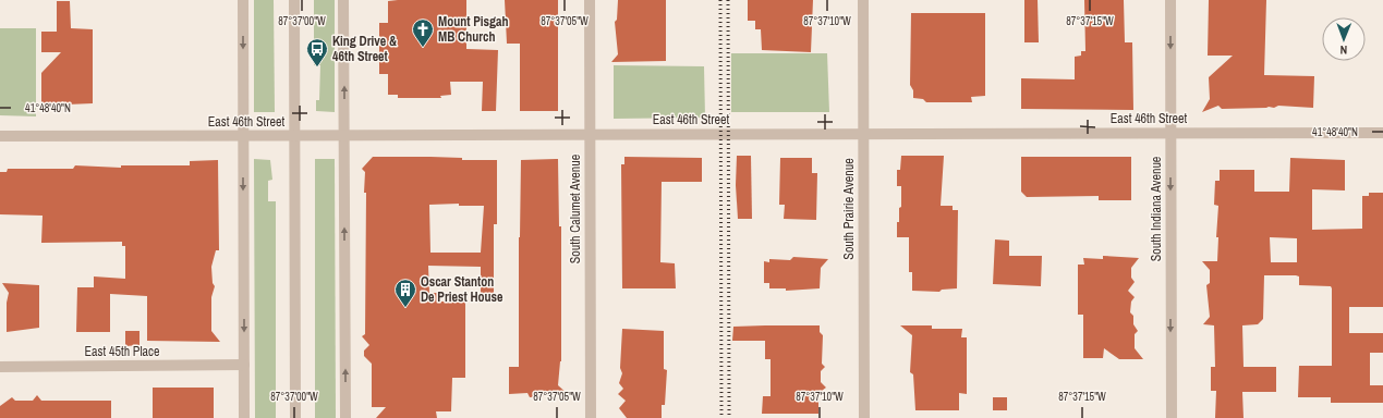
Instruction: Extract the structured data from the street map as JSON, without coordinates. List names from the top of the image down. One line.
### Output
{"streets":{"street":["East 46th Street","South Calumet Avenue","South Prairie Avenue","South Indiana Avenue","East 45th Place"]},"crossings":[["East 46th Street","South Calumet Avenue"],["East 46th Street","South Prairie Avenue"],["East 46th Street","South Indiana Avenue"]],"one_way":["South Indiana Avenue"],"places":{"church":["Mount Pisgah MB Church"],"bus stop":["King Drive & 46th Street"],"building":["Oscar Stanton De Priest House"]},"north":"bottom","coordinates":["87°37'00\"W","87°37'05\"W","87°37'10\"W","87°37'15\"W","41°48'40\"N"]}
